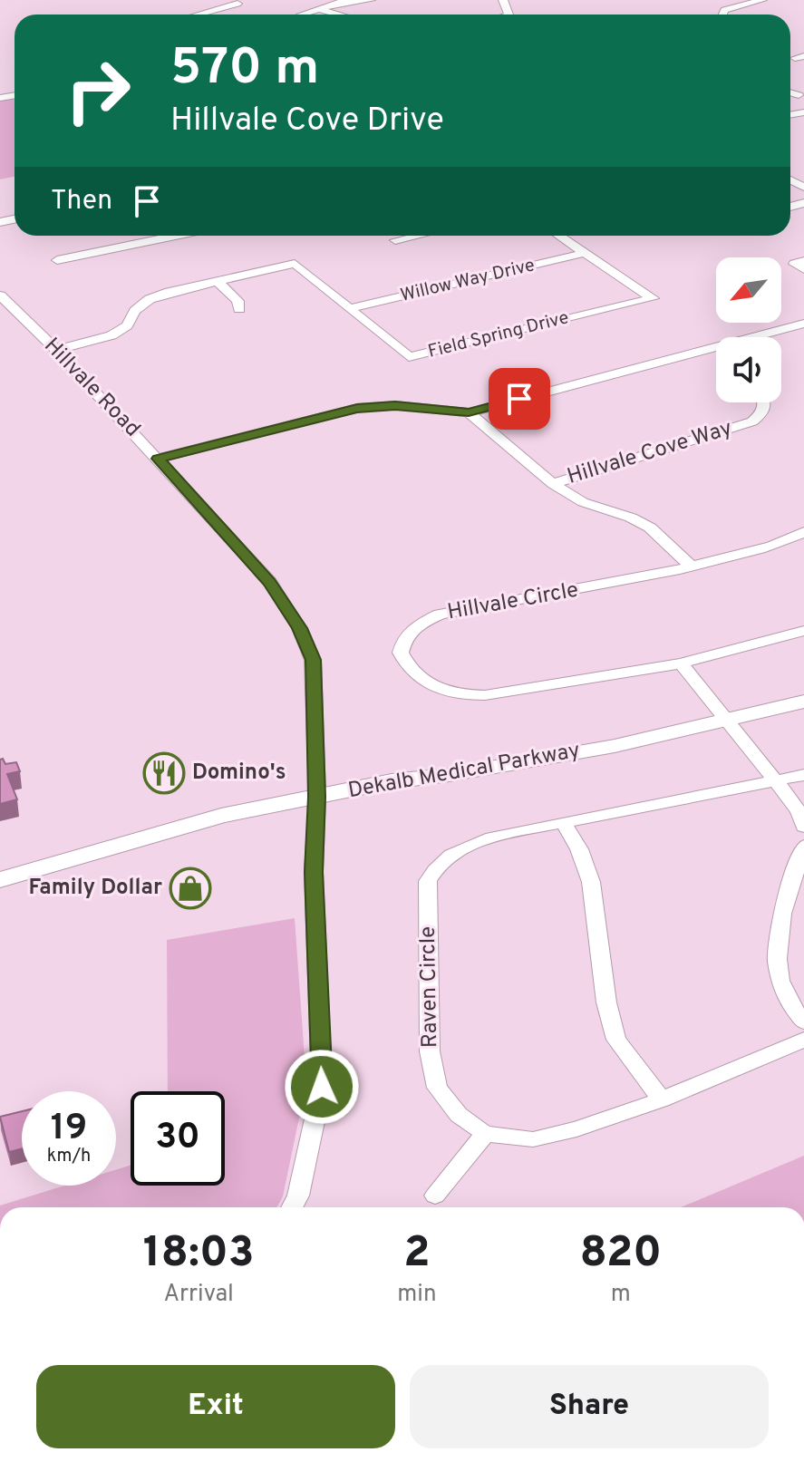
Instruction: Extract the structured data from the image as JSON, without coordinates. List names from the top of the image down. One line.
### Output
{"streets":{"main road":["Dekalb Medical Parkway"],"street":["Willow Way Drive","Field Spring Drive","Hillvale Road","Hillvale Cove Way","Hillvale Circle","Raven Circle"]},"crossings":[["Willow Way Drive","Field Spring Drive"],["Field Spring Drive","Hillvale Road"],["Hillvale Road","Dekalb Medical Parkway"]],"places":{"restaurant":["Domino's"],"shop":["Family Dollar"]},"north":"bottom left","page":{"turn":["570 m","Hillvale Cove Drive"],"then":"Then","speed":"19 km/h","limit":"30","eta":["18:03","Arrival","2","min","820","m"],"buttons":["Exit","Share"]}}
